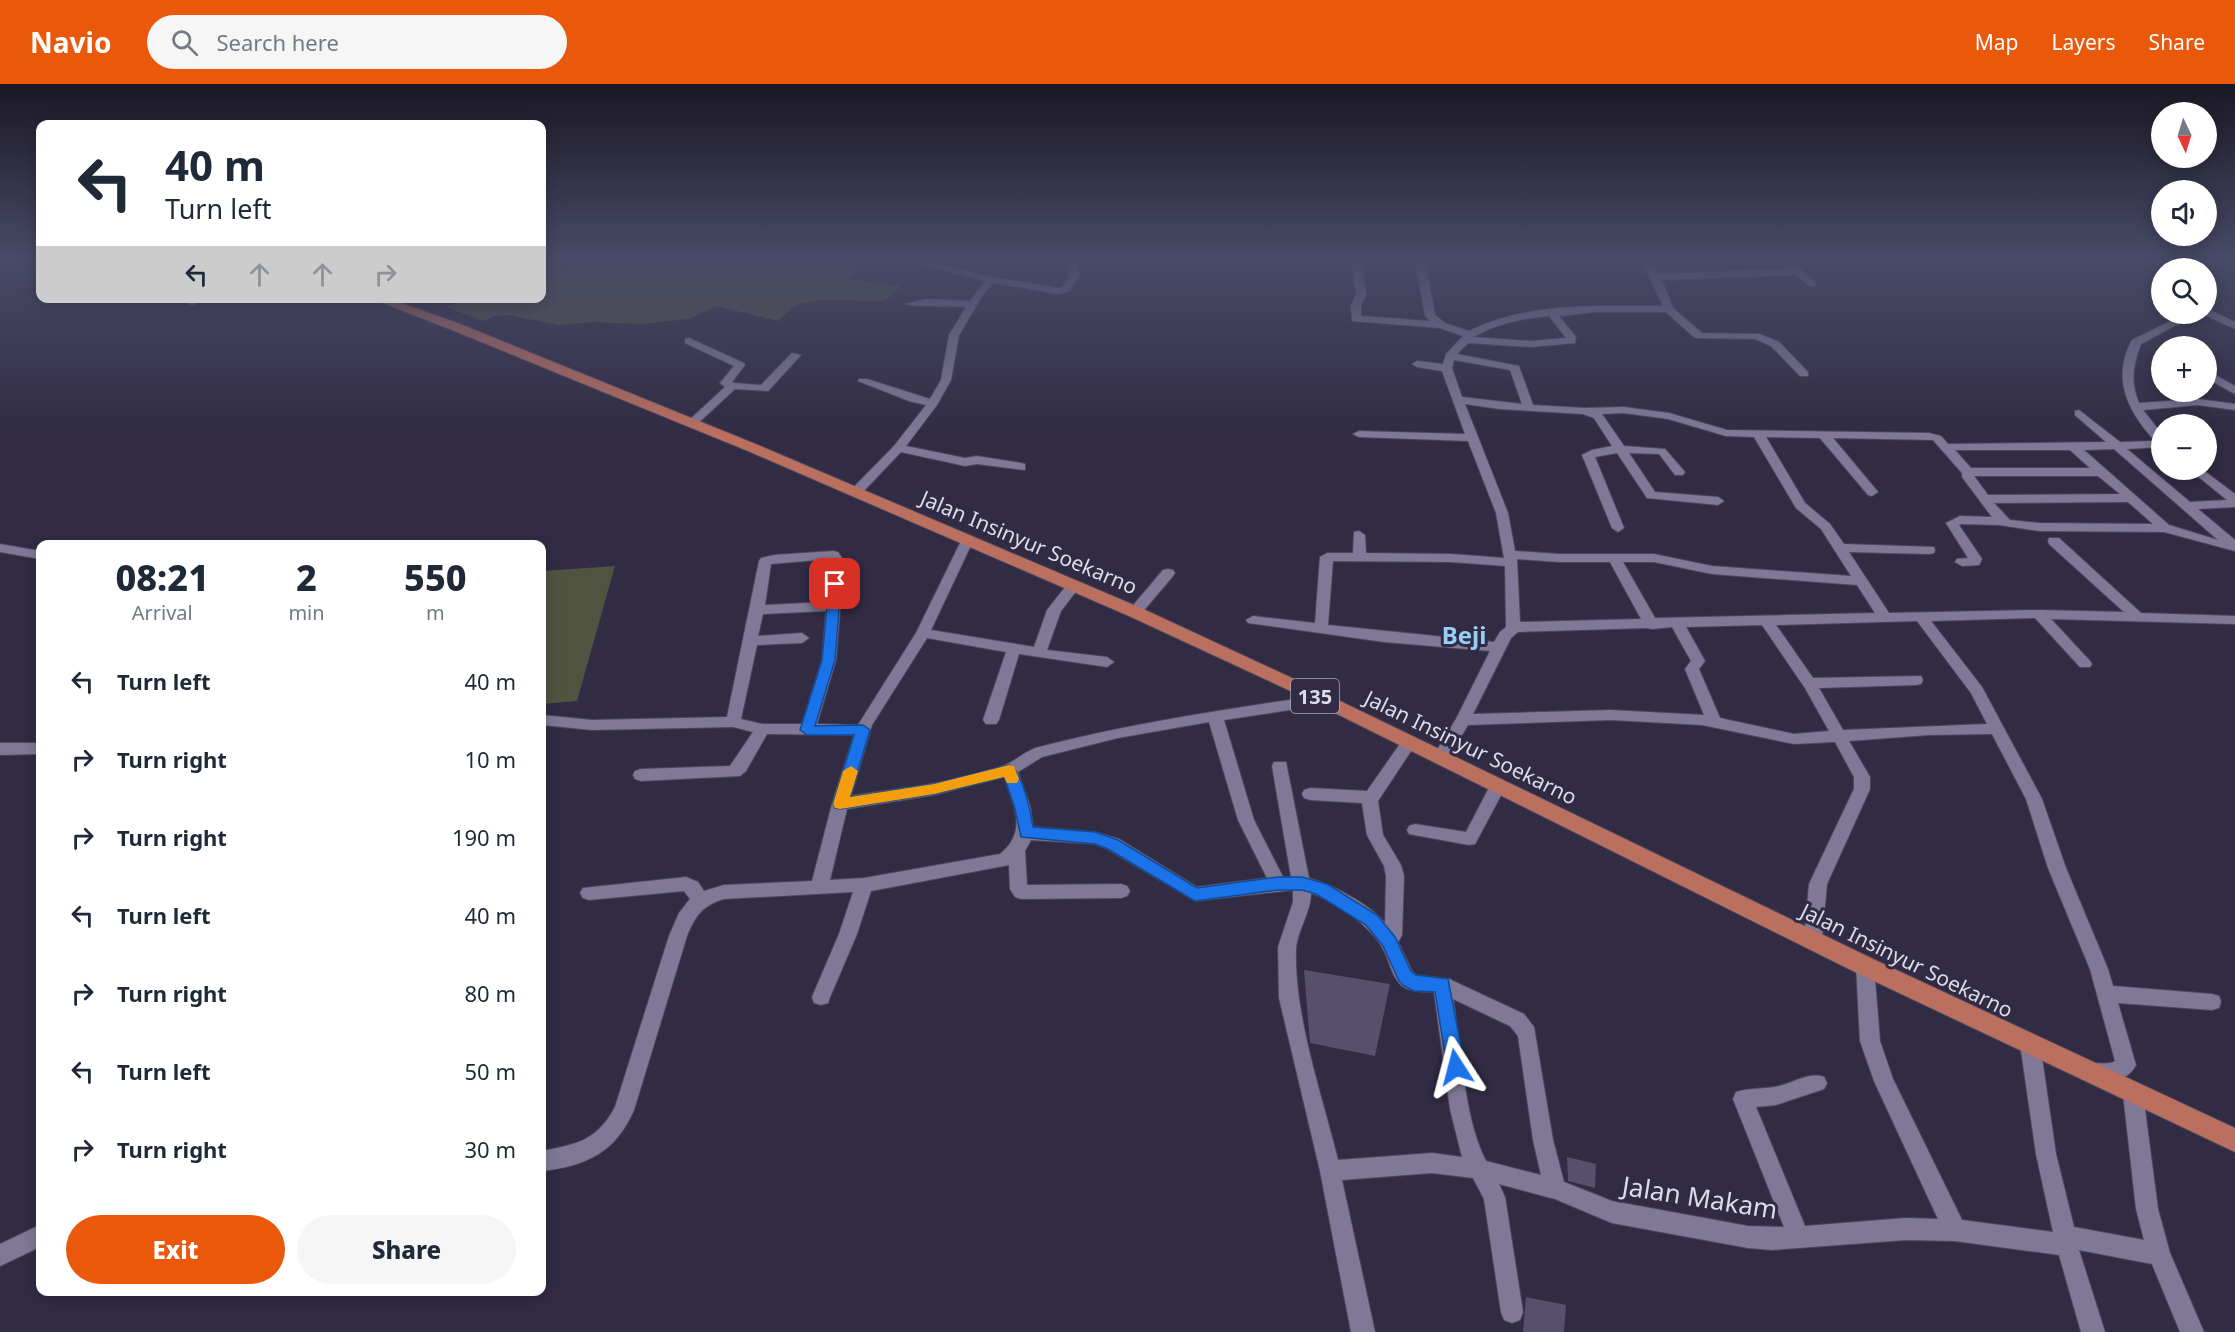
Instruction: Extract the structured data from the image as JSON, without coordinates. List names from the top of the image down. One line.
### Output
{"streets":{"main road":["Jalan Insinyur Soekarno","135"],"street":["Jalan Makam"]},"districts":["Beji"],"north":"bottom","page":{"header":"Navio","search":"Search here","nav":["Map","Layers","Share"],"map_buttons":["+","−"],"turn":["40 m","Turn left"],"eta":["08:21","Arrival","2","min","550","m"],"list":[{"name":"Turn left","value":"40 m"},{"name":"Turn right","value":"10 m"},{"name":"Turn right","value":"190 m"},{"name":"Turn left","value":"40 m"},{"name":"Turn right","value":"80 m"},{"name":"Turn left","value":"50 m"},{"name":"Turn right","value":"30 m"}],"buttons":["Exit","Share"]}}
